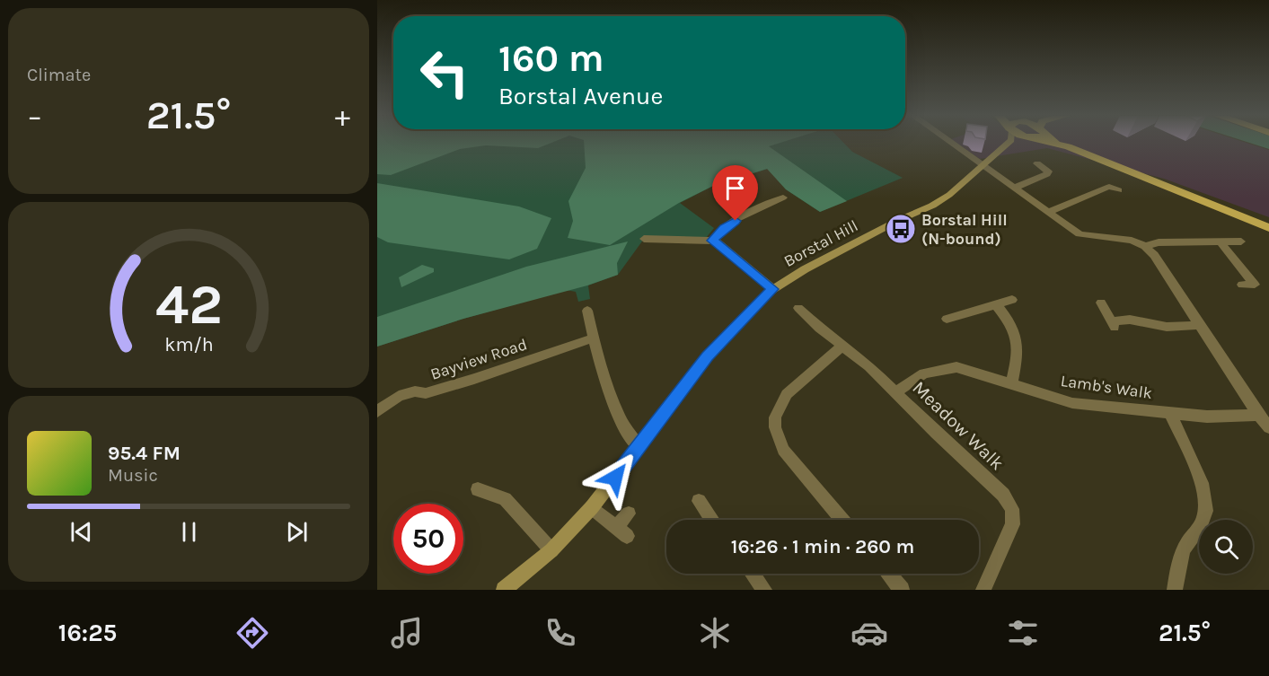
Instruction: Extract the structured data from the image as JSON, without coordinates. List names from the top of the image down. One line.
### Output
{"streets":{"main road":["Borstal Hill"],"street":["Bayview Road","Lamb's Walk","Meadow Walk"]},"crossings":[["Lamb's Walk","Meadow Walk"]],"places":{"bus stop":["Borstal Hill (N-bound)"]},"page":{"tile":"Climate","turn":["160 m","Borstal Avenue"],"heat":["−","21.5°","+"],"song":["95.4 FM","Music"],"limit":"50","trip":"16:26 · 1 min · 260 m","tabs":["16:25","21.5°"],"gauge":["42","km/h"]}}
